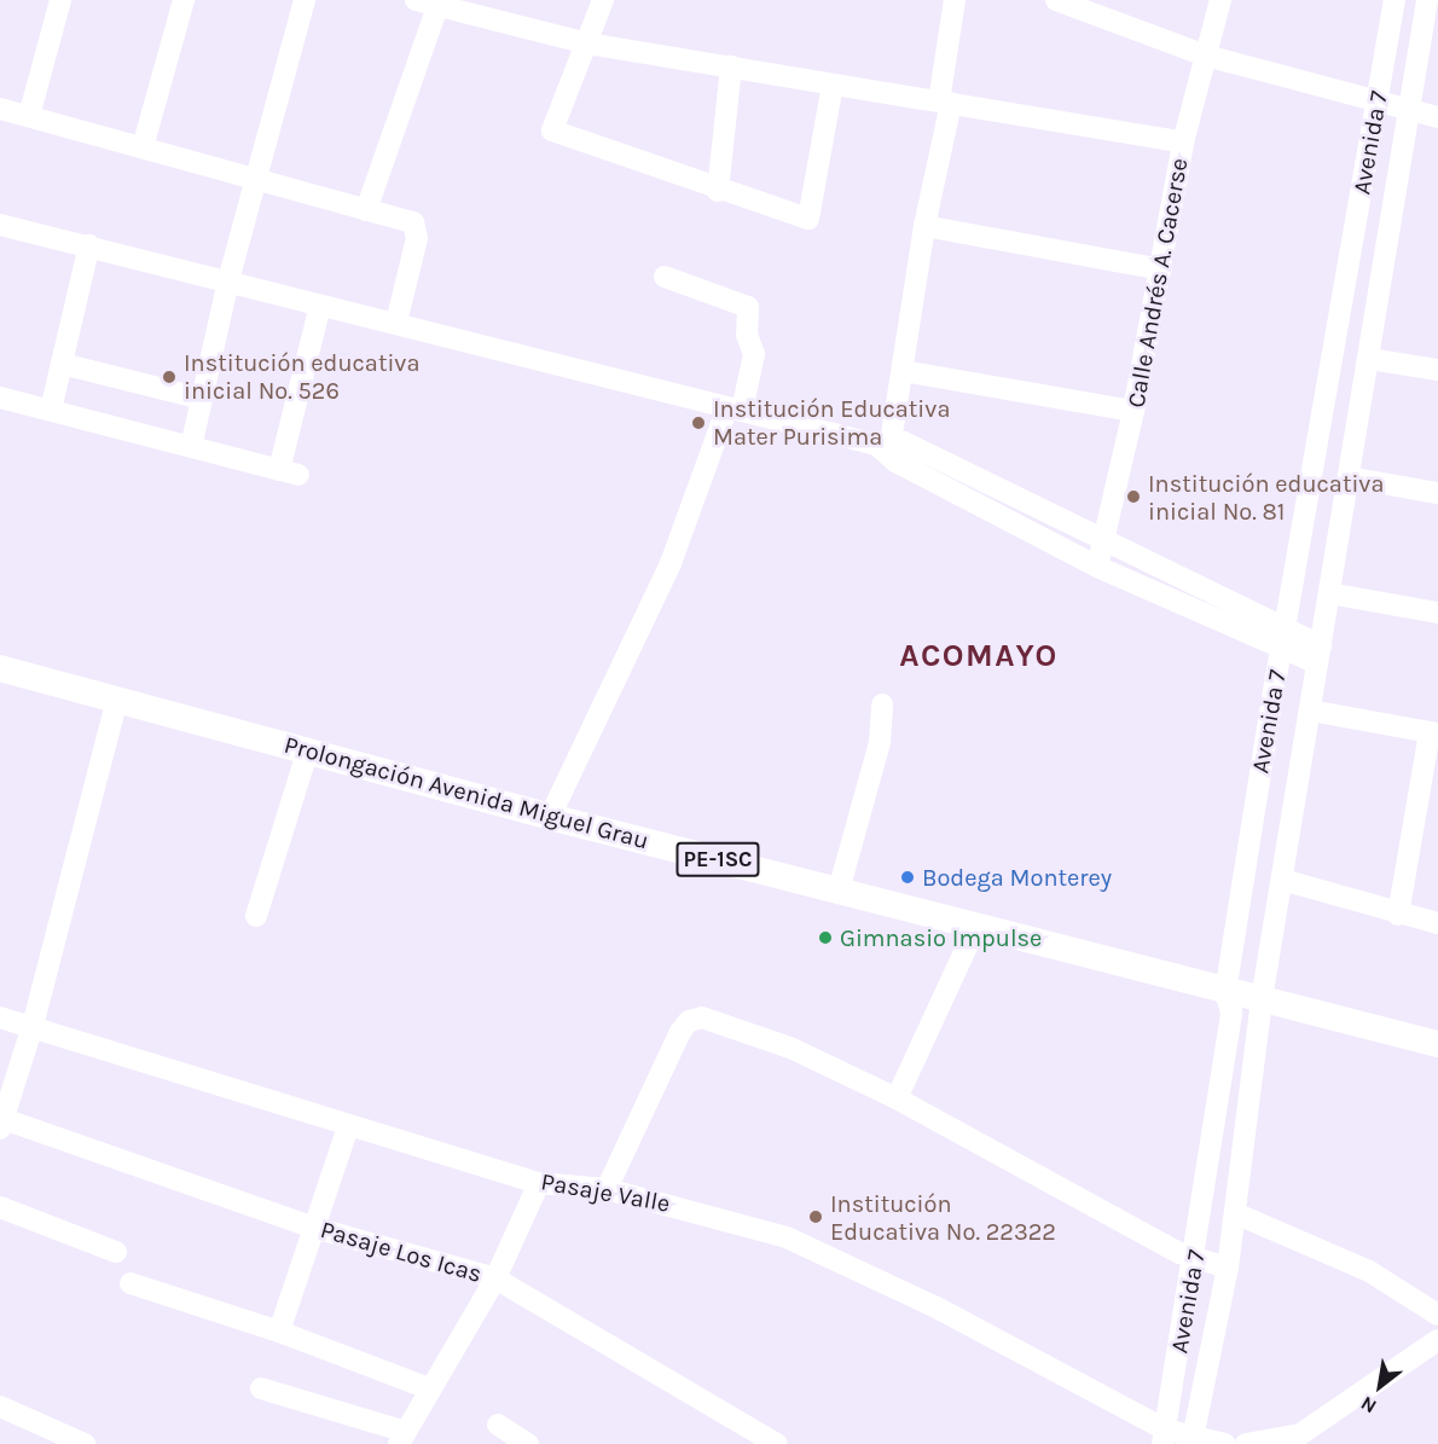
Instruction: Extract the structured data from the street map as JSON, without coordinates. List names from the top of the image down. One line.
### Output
{"streets":{"main road":["Prolongación Avenida Miguel Grau","PE-1SC"],"street":["Avenida 7","Calle Andrés A. Cacerse","Pasaje Valle","Pasaje Los Icas"]},"crossings":[["Avenida 7","Prolongación Avenida Miguel Grau"],["Avenida 7","Pasaje Valle"]],"districts":["ACOMAYO"],"places":["Institución educativa inicial No. 526","Institución Educativa Mater Purisima","Institución educativa inicial No. 81","Bodega Monterey","Gimnasio Impulse","Institución Educativa No. 22322"],"north":"bottom left"}
